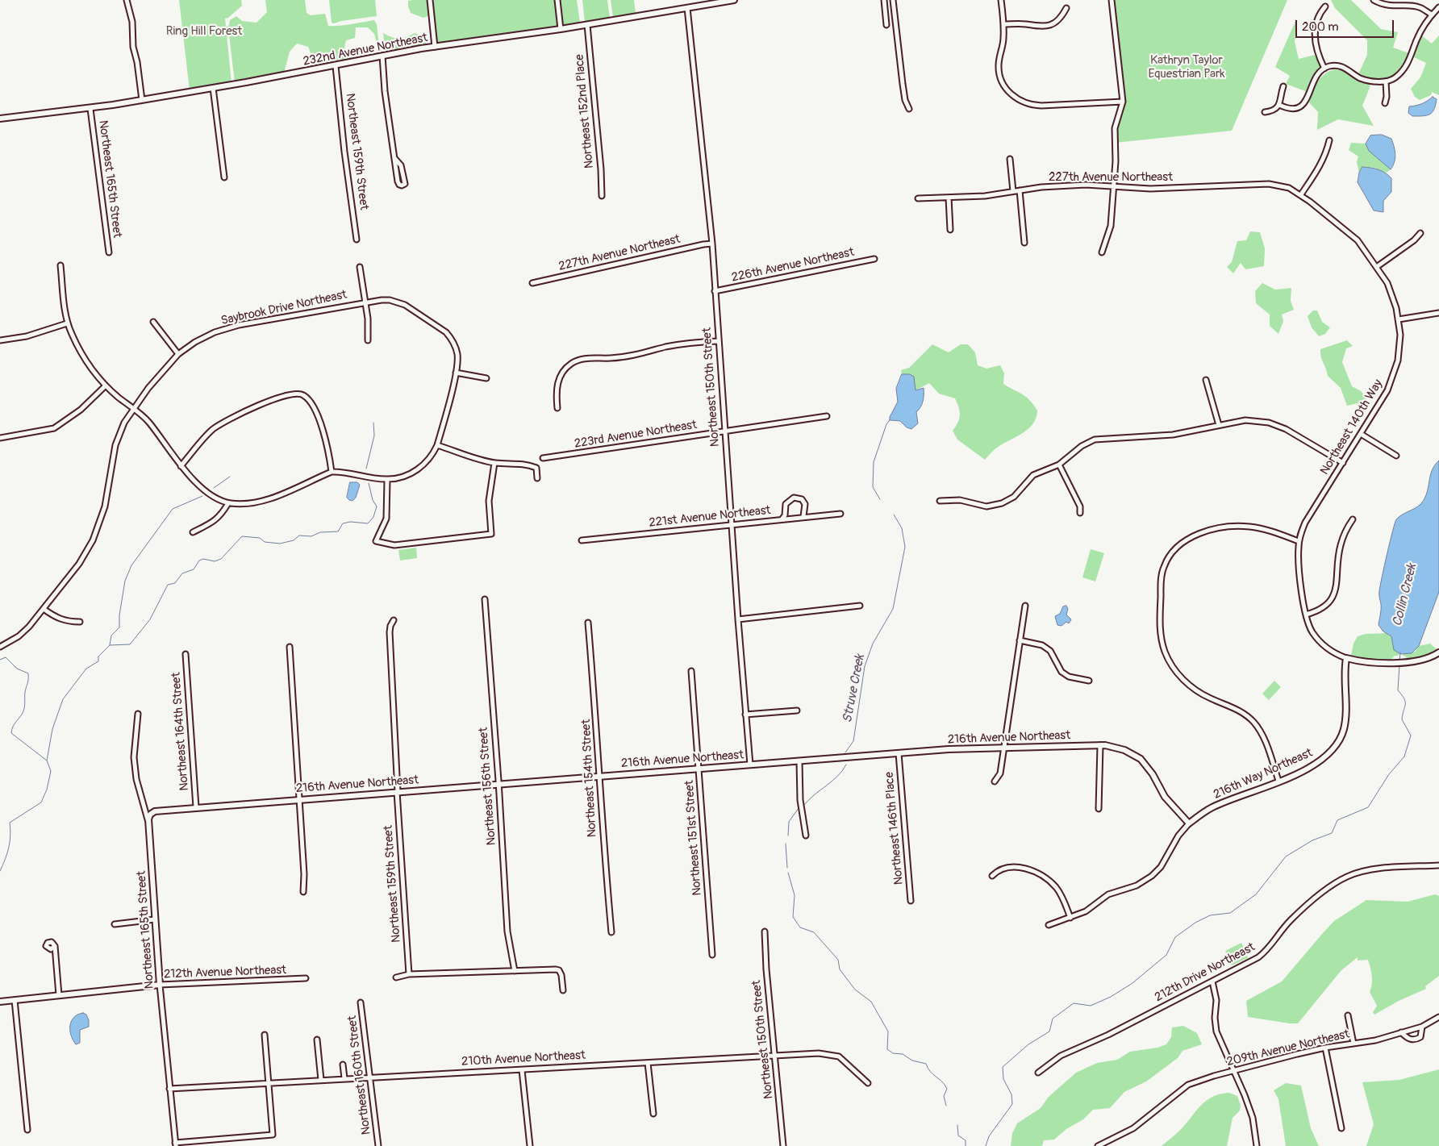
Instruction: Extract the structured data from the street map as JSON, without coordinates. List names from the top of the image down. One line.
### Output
{"streets":{"street":["232nd Avenue Northeast","Northeast 152nd Place","Northeast 159th Street","227th Avenue Northeast","Northeast 165th Street","226th Avenue Northeast","Saybrook Drive Northeast","Northeast 150th Street","Northeast 140th Way","223rd Avenue Northeast","221st Avenue Northeast","Northeast 164th Street","216th Avenue Northeast","216th Way Northeast","Northeast 154th Street","Northeast 156th Street","Northeast 146th Place","Northeast 151st Street","212th Avenue Northeast","212th Drive Northeast","209th Avenue Northeast","210th Avenue Northeast","Northeast 160th Street"]},"crossings":[["232nd Avenue Northeast","Northeast 152nd Place"],["232nd Avenue Northeast","Northeast 159th Street"],["232nd Avenue Northeast","Northeast 165th Street"],["232nd Avenue Northeast","Northeast 150th Street"],["Northeast 159th Street","216th Avenue Northeast"],["227th Avenue Northeast","Northeast 150th Street"],["227th Avenue Northeast","Northeast 140th Way"],["Northeast 165th Street","216th Avenue Northeast"],["Northeast 165th Street","212th Avenue Northeast"],["Northeast 165th Street","210th Avenue Northeast"],["226th Avenue Northeast","Northeast 150th Street"],["Northeast 150th Street","223rd Avenue Northeast"],["Northeast 150th Street","221st Avenue Northeast"],["Northeast 150th Street","216th Avenue Northeast"],["Northeast 150th Street","210th Avenue Northeast"],["Northeast 140th Way","216th Way Northeast"],["Northeast 164th Street","216th Avenue Northeast"],["216th Avenue Northeast","216th Way Northeast"],["216th Avenue Northeast","Northeast 154th Street"],["216th Avenue Northeast","Northeast 156th Street"],["216th Avenue Northeast","Northeast 146th Place"],["216th Avenue Northeast","Northeast 151st Street"],["210th Avenue Northeast","Northeast 160th Street"]],"water":["Collin Creek","Struve Creek"],"parks":["Ring Hill Forest","Kathryn Taylor Equestrian Park"],"scale_bar":"200 m"}
